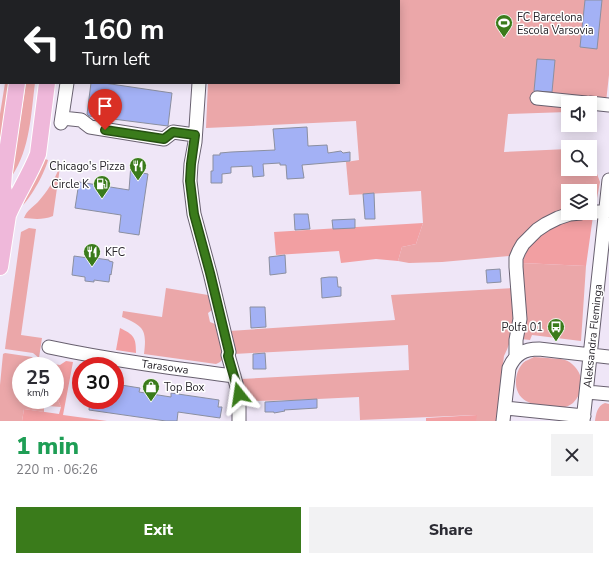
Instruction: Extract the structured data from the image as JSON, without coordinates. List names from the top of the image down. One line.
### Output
{"streets":{"street":["Aleksandra Fleminga","Tarasowa"]},"places":{"sports":["FC Barcelona Escola Varsovia"],"restaurant":["Chicago's Pizza","KFC"],"fuel station":["Circle K"],"bus stop":["Polfa 01"],"shop":["Top Box"]},"page":{"turn":["160 m","Turn left"],"speed":"25 km/h","limit":"30","heading":["1 min","220 m · 06:26"],"buttons":["Exit","Share"]}}
